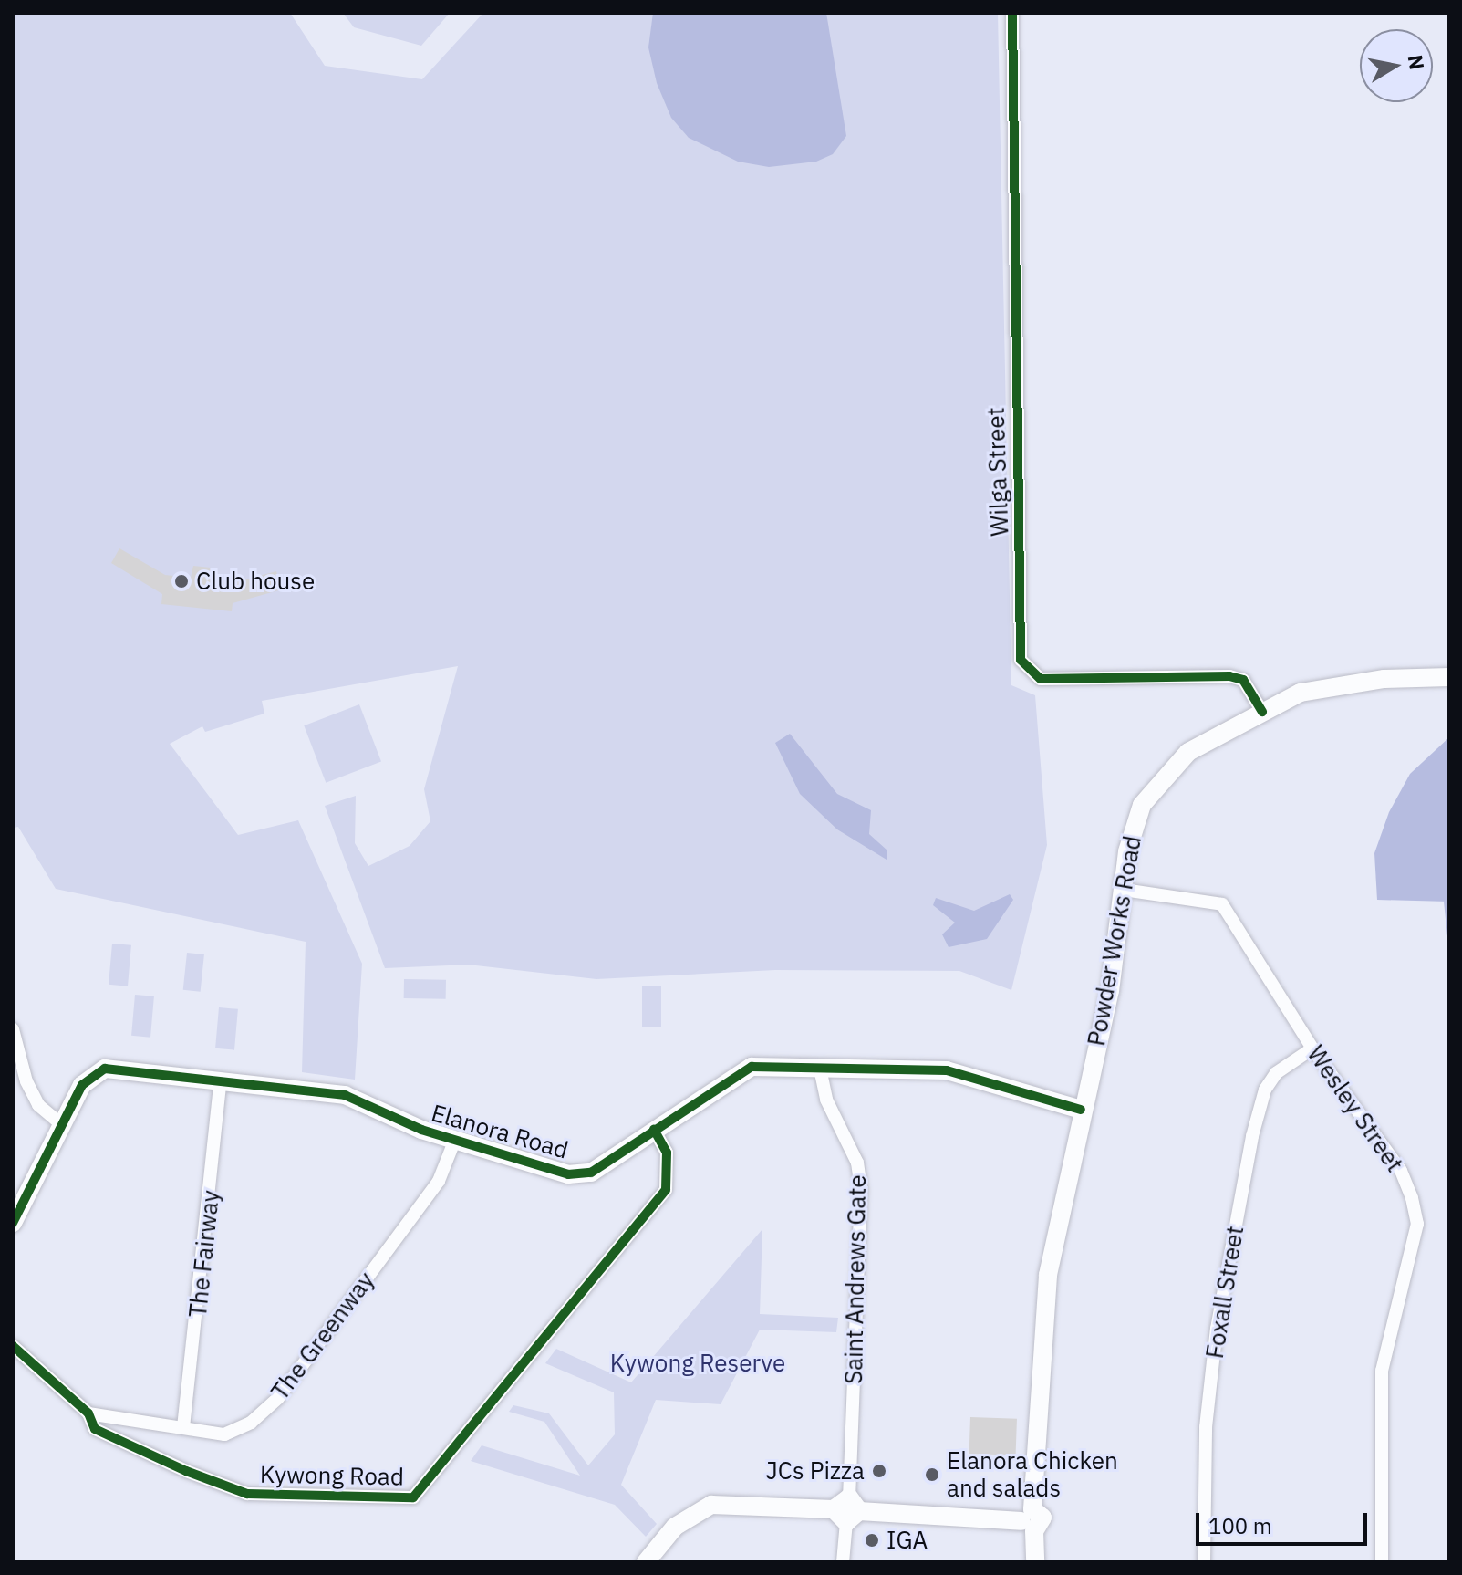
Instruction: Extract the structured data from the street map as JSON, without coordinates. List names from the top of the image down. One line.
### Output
{"streets":{"street":["Wilga Street","Powder Works Road","Wesley Street","Elanora Road","The Fairway","Saint Andrews Gate","Foxall Street","The Greenway","Kywong Road"]},"crossings":[["Wilga Street","Powder Works Road"],["Powder Works Road","Wesley Street"],["Powder Works Road","Elanora Road"],["Wesley Street","Foxall Street"],["Elanora Road","The Fairway"],["Elanora Road","Saint Andrews Gate"],["Elanora Road","The Greenway"],["Elanora Road","Kywong Road"],["The Fairway","The Greenway"],["The Greenway","Kywong Road"]],"parks":["Kywong Reserve"],"places":["Club house","JCs Pizza","Elanora Chicken and salads","IGA"],"scale_bar":"100 m","north":"right"}
